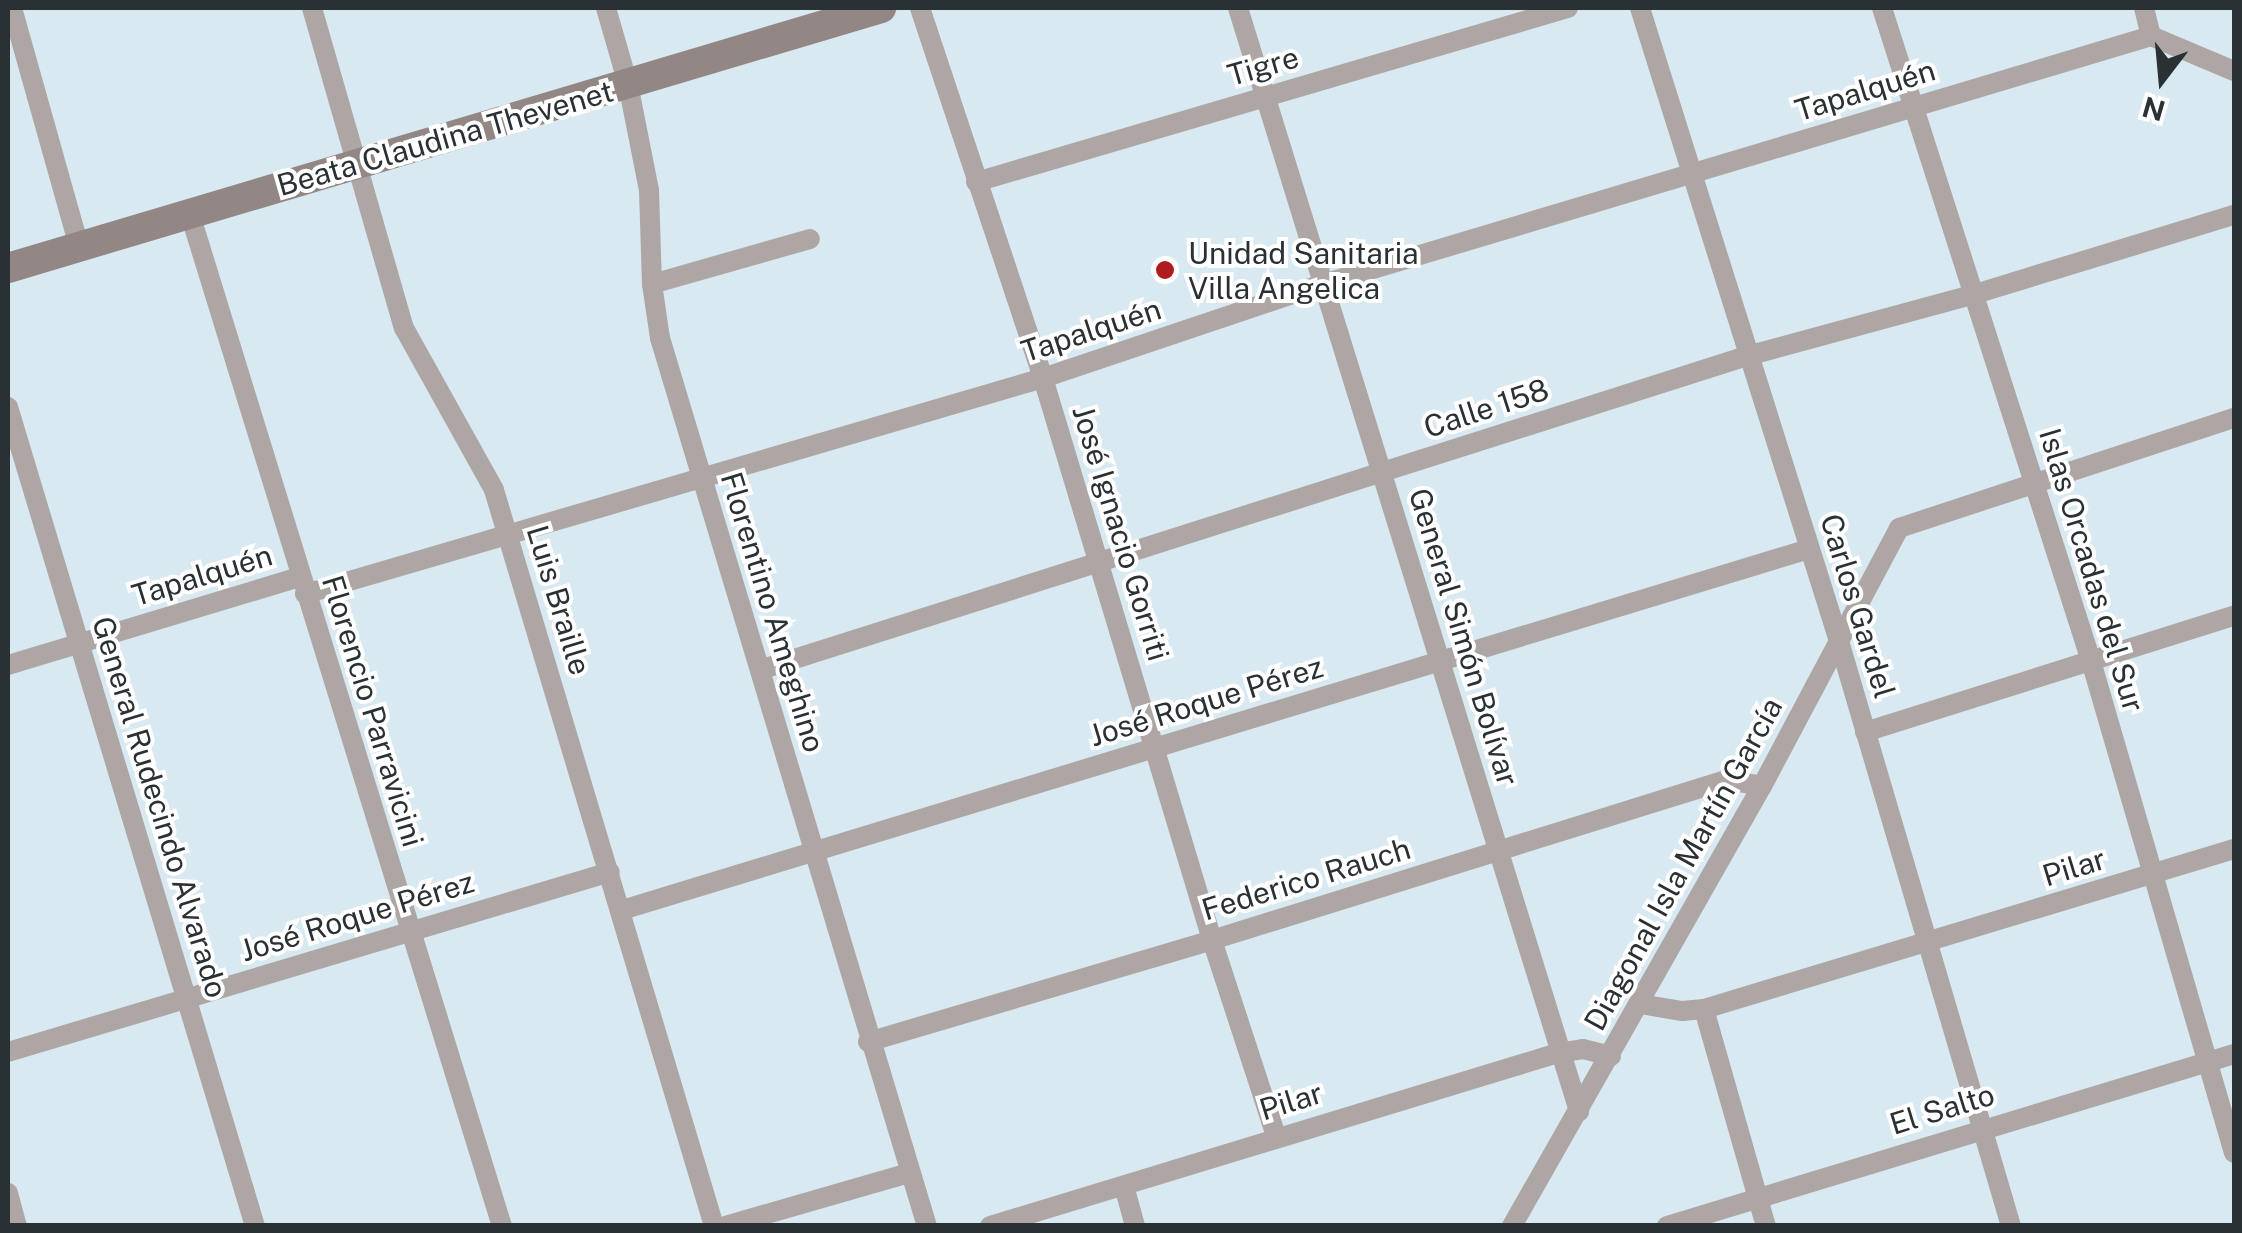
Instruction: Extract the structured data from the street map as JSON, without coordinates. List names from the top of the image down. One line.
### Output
{"streets":{"main road":["Beata Claudina Thevenet"],"street":["Tigre","Tapalquén","Calle 158","José Ignacio Gorriti","Islas Orcadas del Sur","Luis Braille","Carlos Gardel","Florentino Ameghino","General Simón Bolívar","José Roque Pérez","Florencio Parravicini","General Rudecindo Alvarado","Diagonal Isla Martín García","Pilar","Federico Rauch","El Salto"]},"crossings":[["Tigre","José Ignacio Gorriti"],["Tigre","General Simón Bolívar"],["Tapalquén","José Ignacio Gorriti"],["Tapalquén","Islas Orcadas del Sur"],["Tapalquén","Luis Braille"],["Tapalquén","Carlos Gardel"],["Tapalquén","Florentino Ameghino"],["Tapalquén","General Simón Bolívar"],["Tapalquén","Florencio Parravicini"],["Tapalquén","General Rudecindo Alvarado"],["Beata Claudina Thevenet","Luis Braille"],["Beata Claudina Thevenet","Florentino Ameghino"],["Beata Claudina Thevenet","Florencio Parravicini"],["Calle 158","José Ignacio Gorriti"],["Calle 158","Islas Orcadas del Sur"],["Calle 158","Carlos Gardel"],["Calle 158","Florentino Ameghino"],["Calle 158","General Simón Bolívar"],["José Ignacio Gorriti","José Roque Pérez"],["José Ignacio Gorriti","Pilar"],["José Ignacio Gorriti","Federico Rauch"],["Islas Orcadas del Sur","Diagonal Isla Martín García"],["Islas Orcadas del Sur","Pilar"],["Islas Orcadas del Sur","El Salto"],["Luis Braille","José Roque Pérez"],["Carlos Gardel","José Roque Pérez"],["Carlos Gardel","Diagonal Isla Martín García"],["Carlos Gardel","Pilar"],["Carlos Gardel","El Salto"],["Florentino Ameghino","José Roque Pérez"],["Florentino Ameghino","Federico Rauch"],["General Simón Bolívar","José Roque Pérez"],["General Simón Bolívar","Diagonal Isla Martín García"],["General Simón Bolívar","Pilar"],["General Simón Bolívar","Federico Rauch"],["José Roque Pérez","Florencio Parravicini"],["José Roque Pérez","General Rudecindo Alvarado"],["Diagonal Isla Martín García","Pilar"],["Diagonal Isla Martín García","Federico Rauch"]],"places":["Unidad Sanitaria Villa Angelica"],"north":"bottom"}
